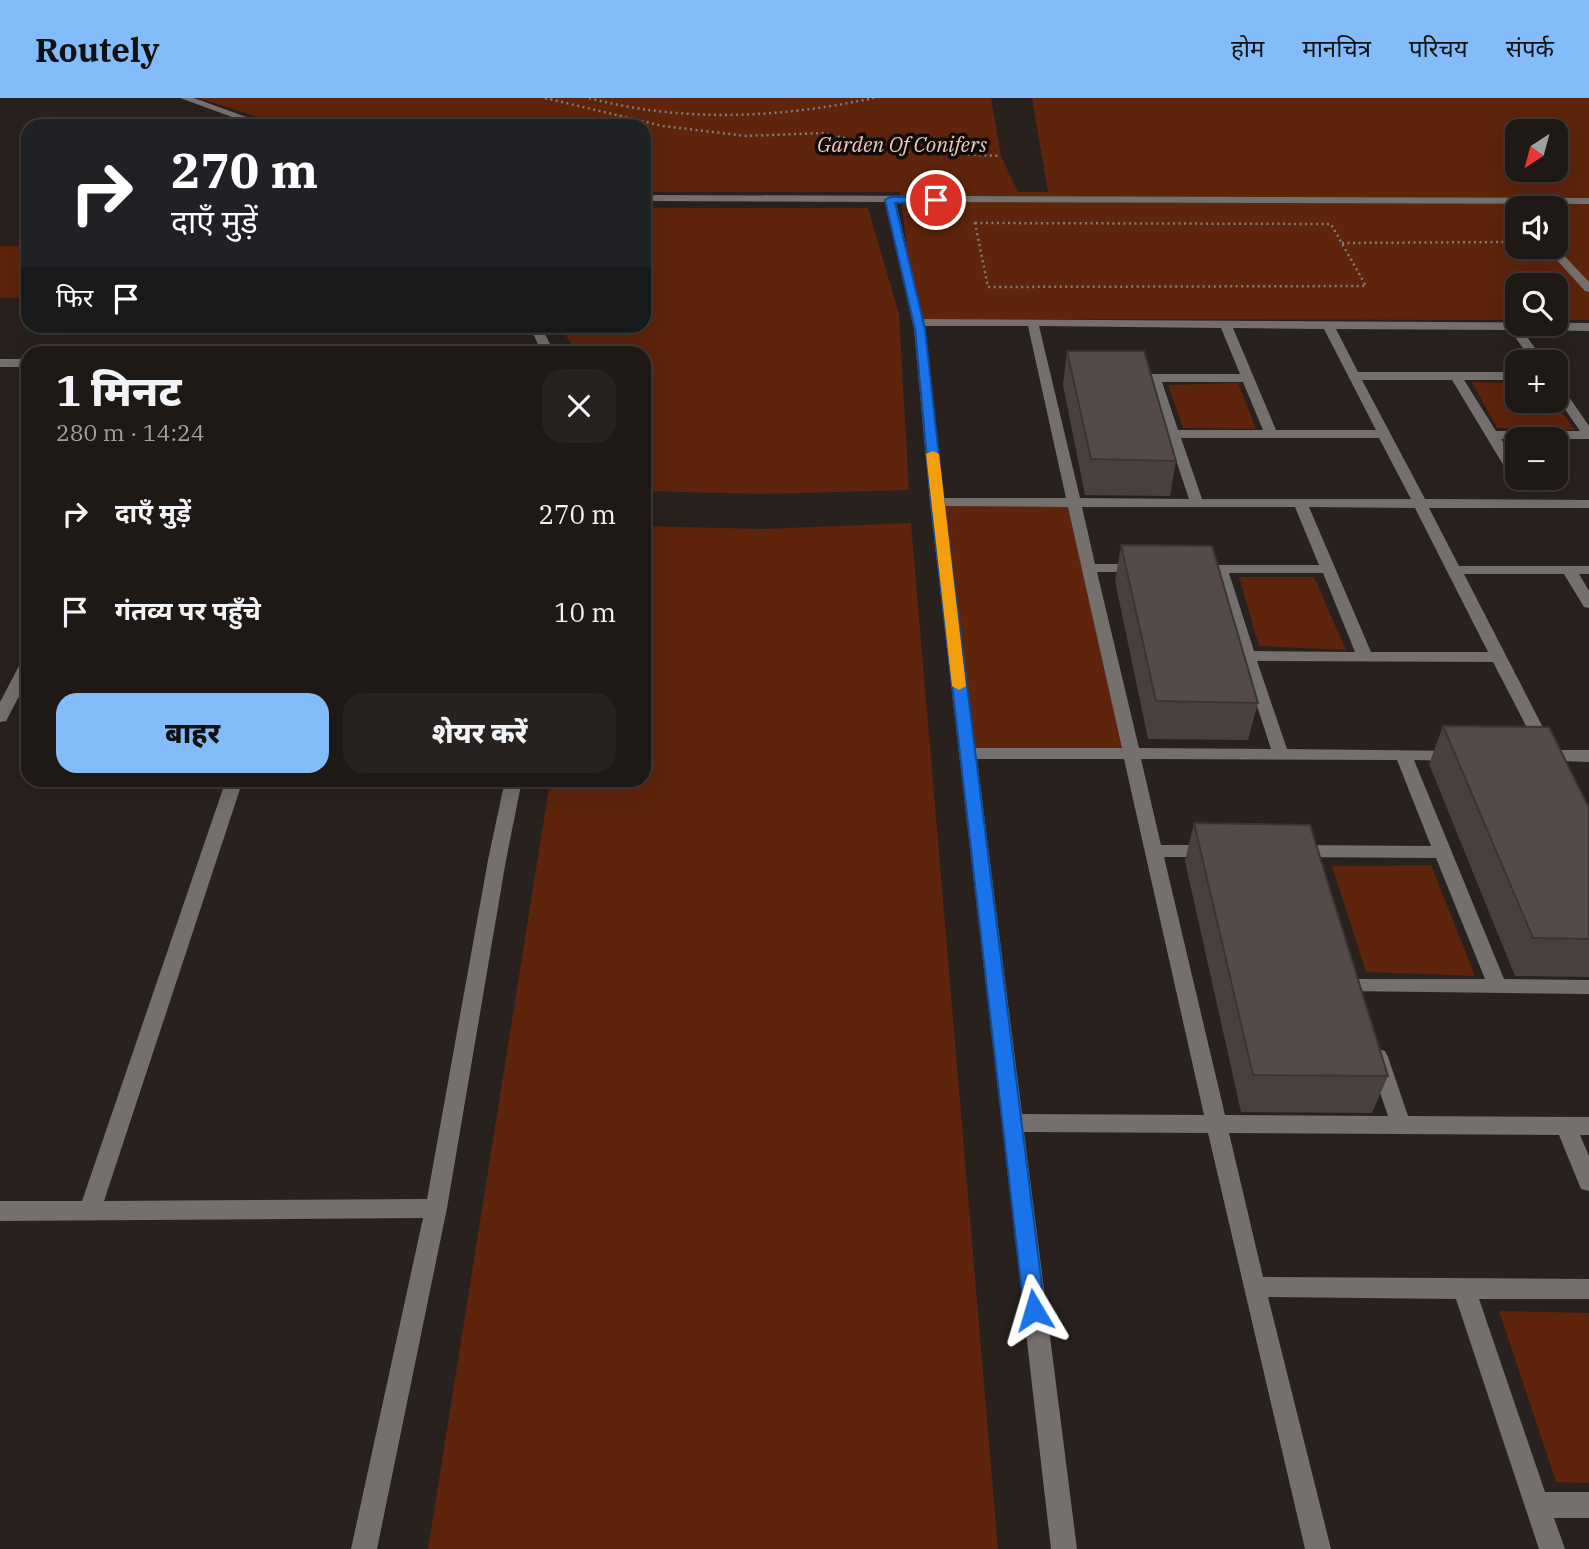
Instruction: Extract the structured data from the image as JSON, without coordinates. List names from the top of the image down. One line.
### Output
{"parks":["Garden Of Conifers"],"north":"bottom left","page":{"header":"Routely","nav":["होम","मानचित्र","परिचय","संपर्क"],"map_buttons":["+","−"],"turn":["270 m","दाएँ मुड़ें"],"then":"फिर","heading":["1 मिनट","280 m · 14:24"],"list":[{"name":"दाएँ मुड़ें","value":"270 m"},{"name":"गंतव्य पर पहुँचे","value":"10 m"}],"buttons":["बाहर","शेयर करें"]}}
